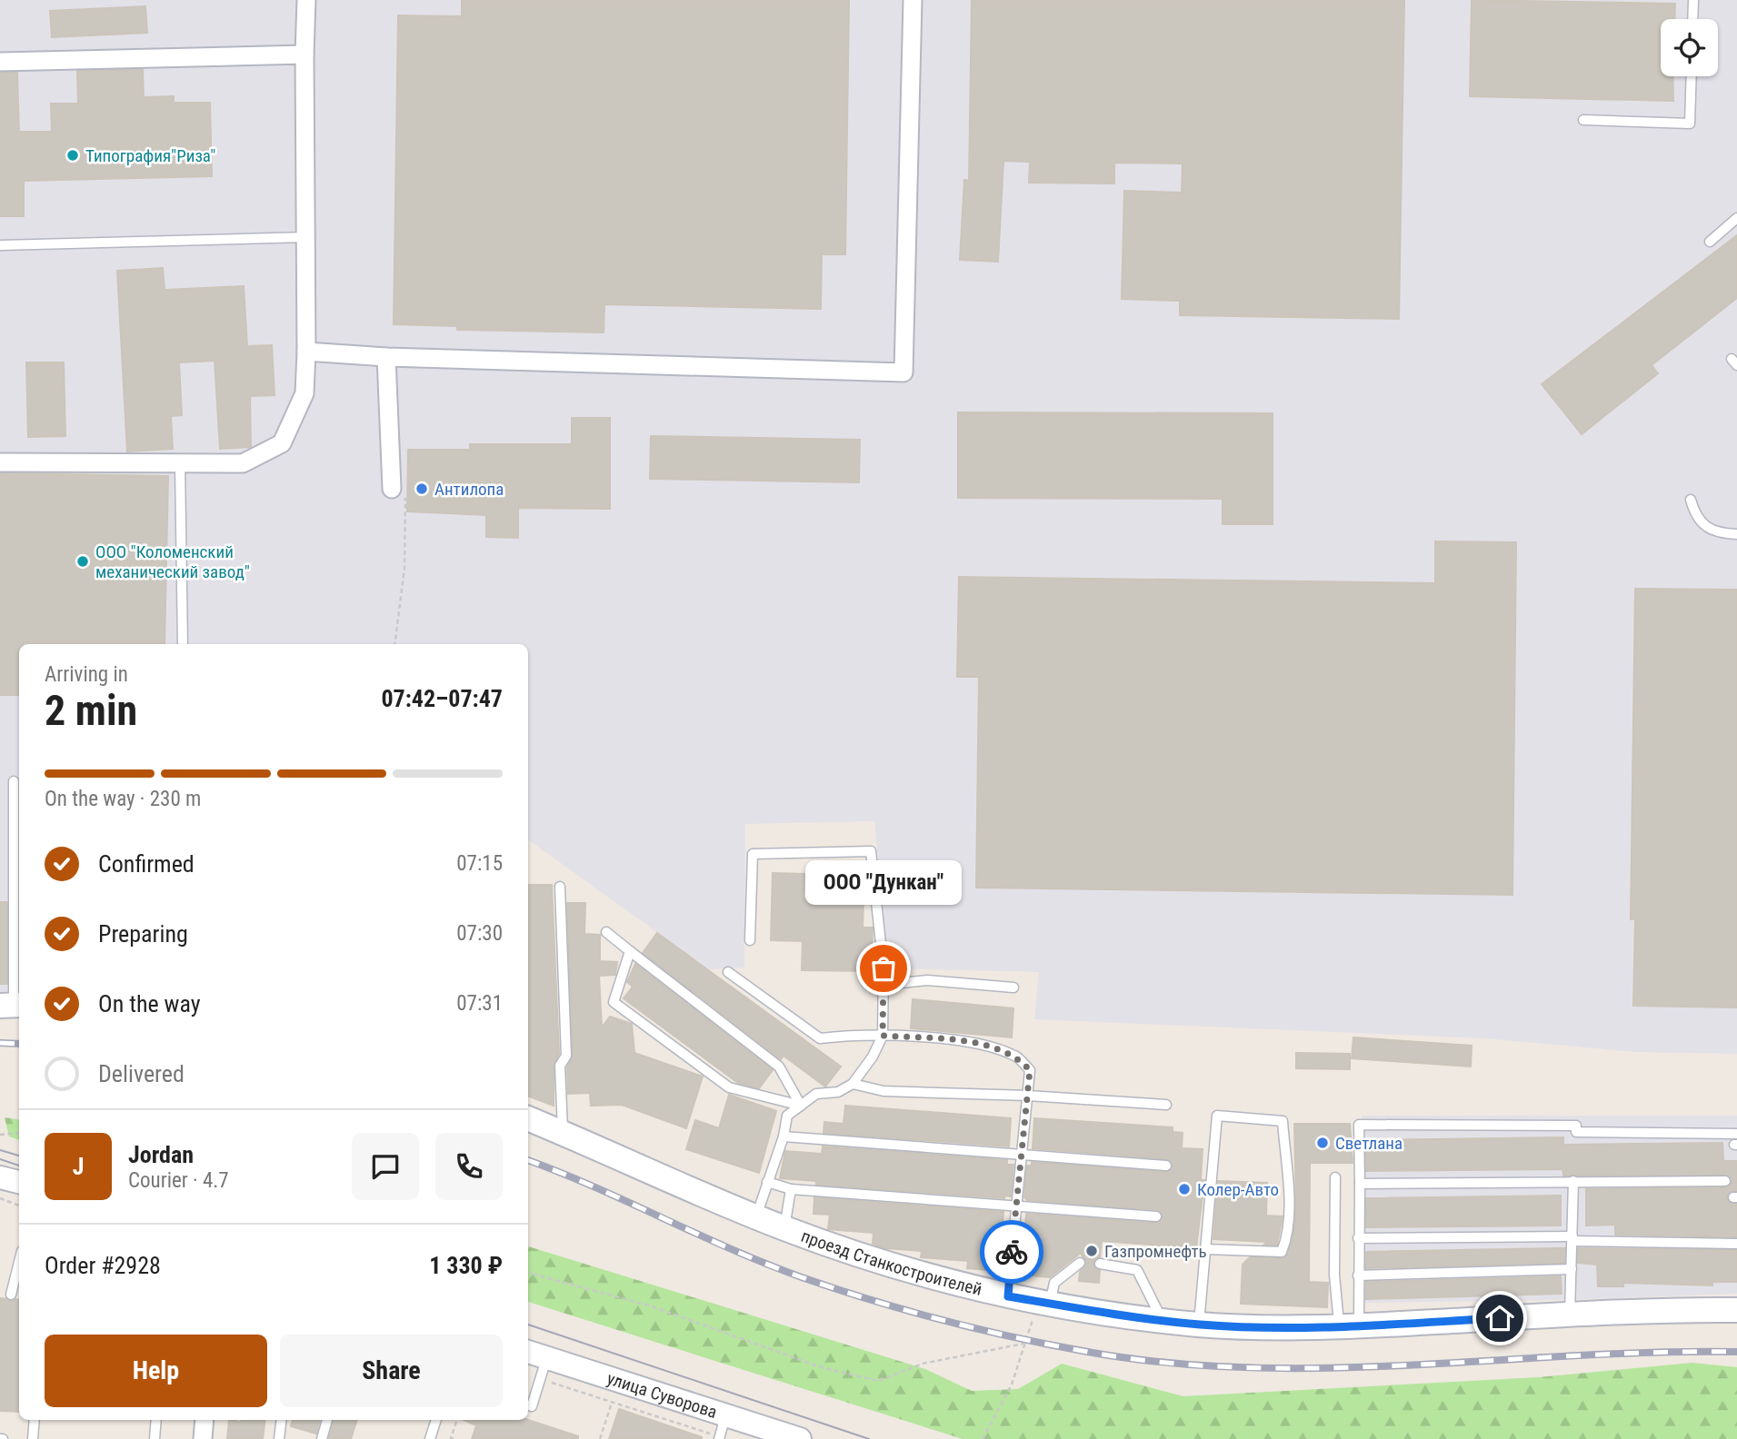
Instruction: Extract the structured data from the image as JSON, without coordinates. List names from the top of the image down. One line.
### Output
{"streets":{"main road":["проезд Станкостроителей"],"street":["улица Суворова"]},"places":["Типография\"Риза\"","Aнтилопа","ООО \"Коломенский механический завод\"","ООО \"Дункан\"","Светлана","Колер-Авто","Газпромнефть"],"page":{"heading":["2 min","Arriving in","07:42–07:47"],"panel":["Jordan","Courier · 4.7","Order #2928","1 330 ₽"],"bar":"On the way · 230 m","list":[["Confirmed","07:15"],["Preparing","07:30"],["On the way","07:31"],"Delivered"],"bubble":"ООО \"Дункан\"","round":"J","buttons":["Help","Share"]}}
